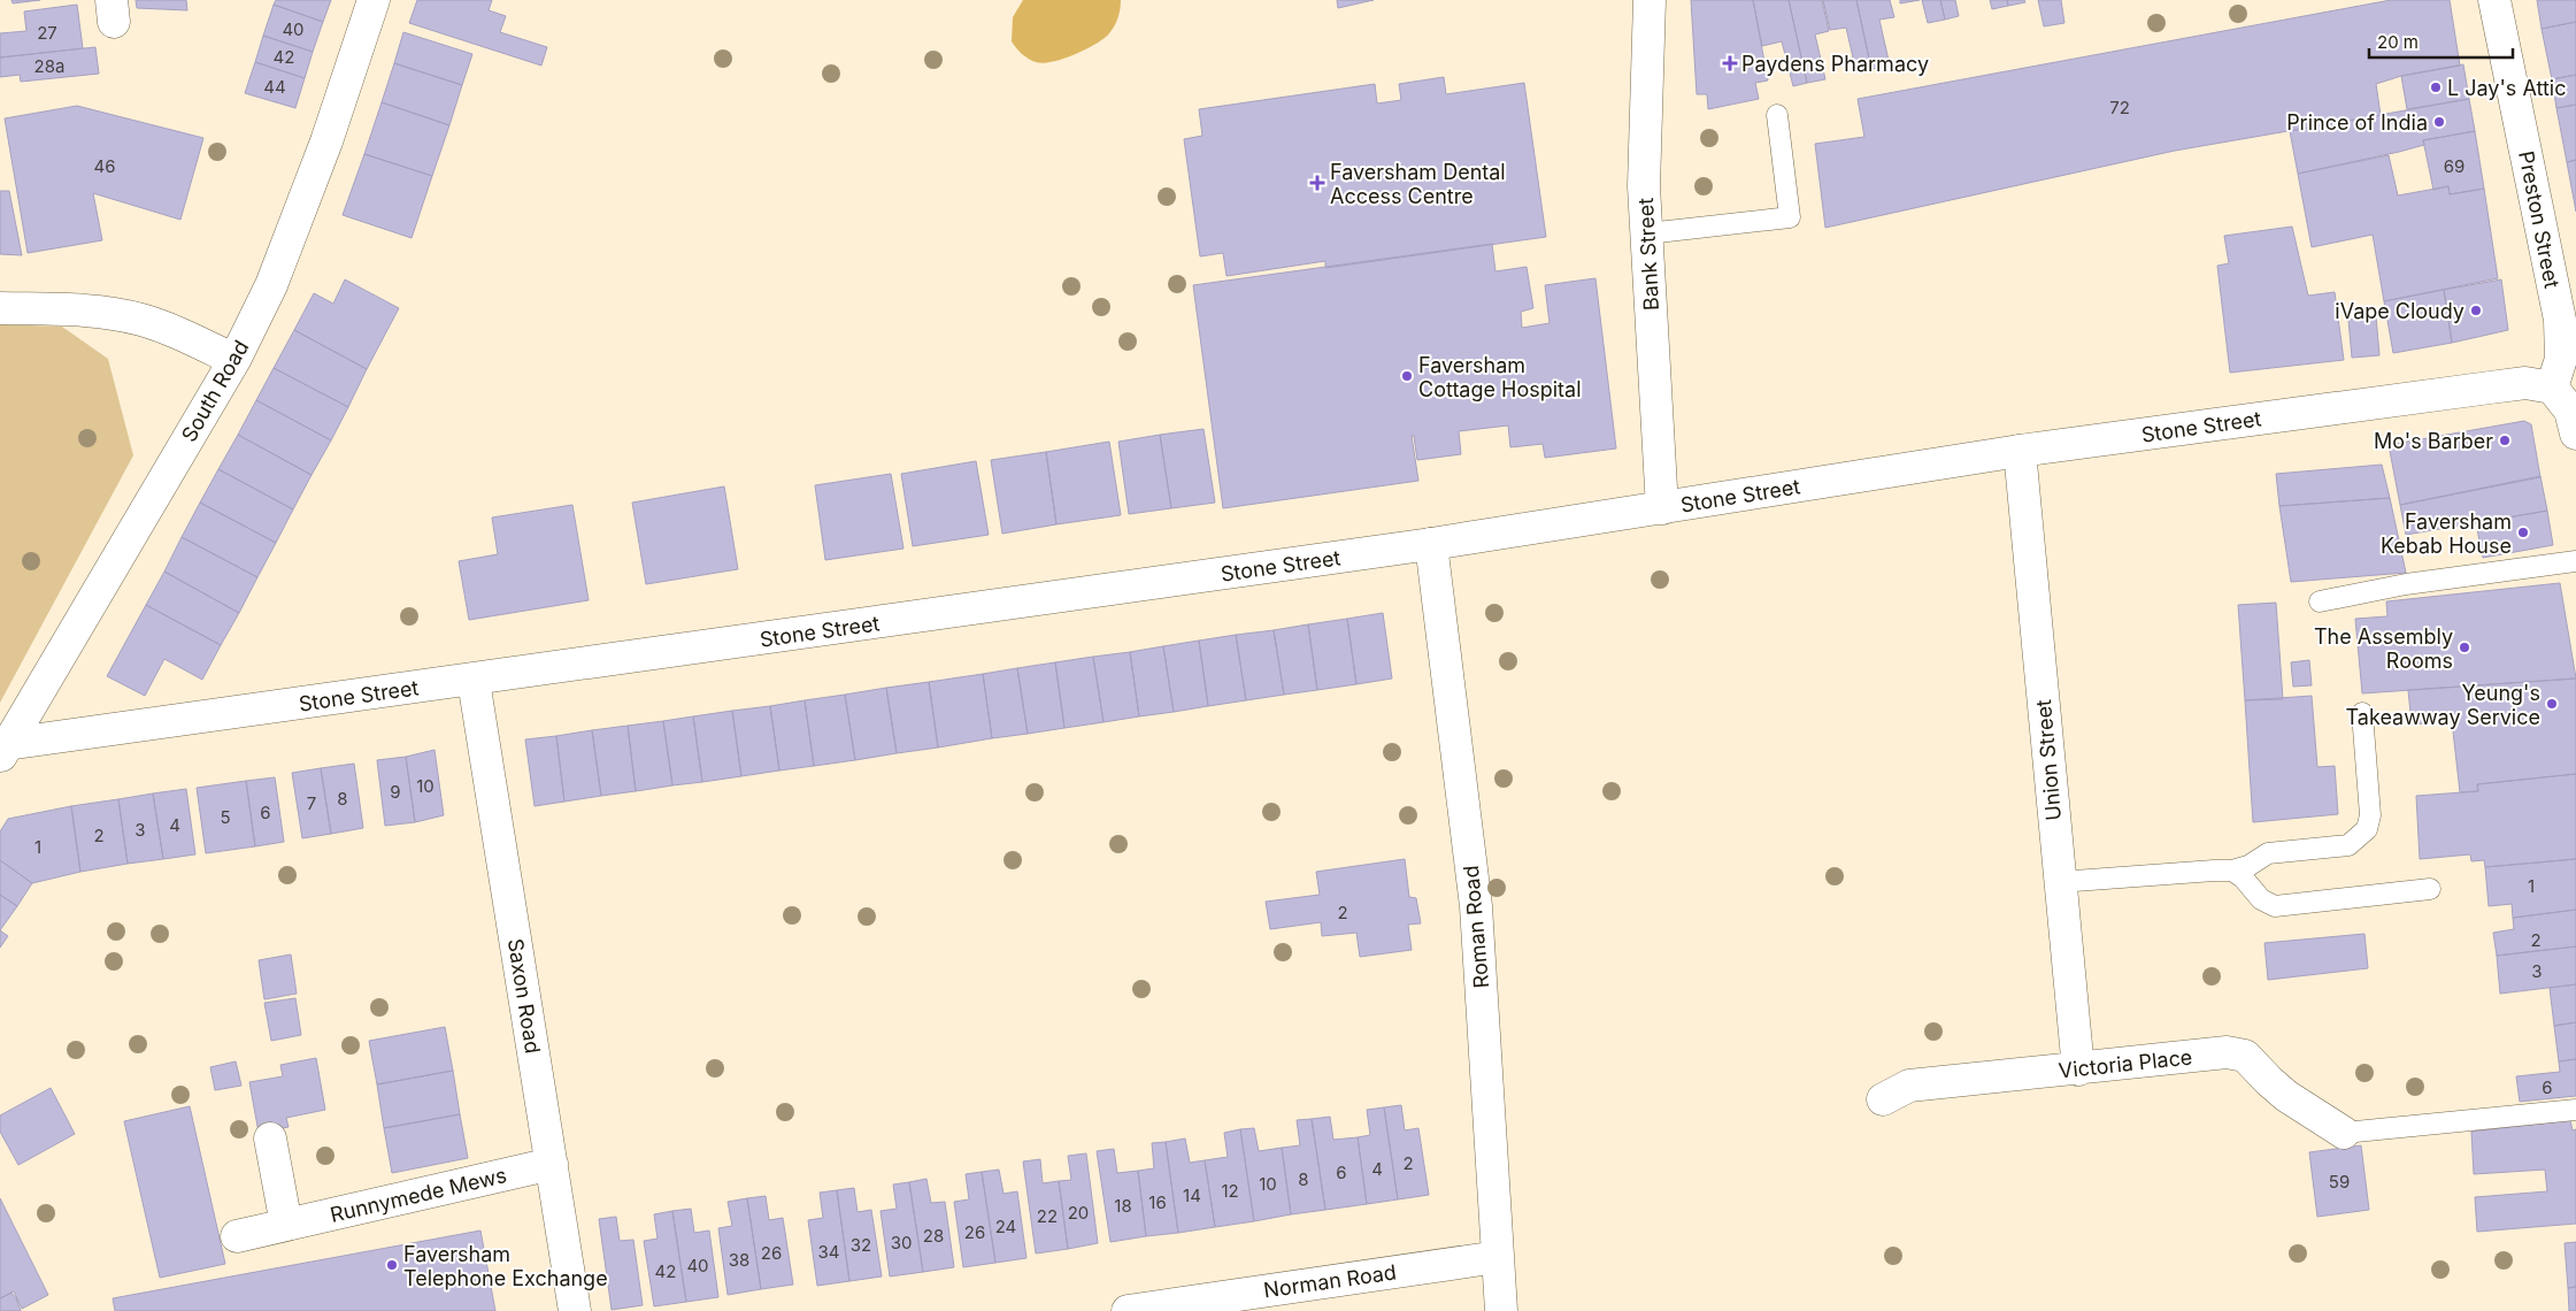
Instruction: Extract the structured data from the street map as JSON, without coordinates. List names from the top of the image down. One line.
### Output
{"streets":{"street":["Preston Street","Bank Street","South Road","Stone Street","Union Street","Roman Road","Saxon Road","Victoria Place","Runnymede Mews","Norman Road"]},"crossings":[["Preston Street","Stone Street"],["Bank Street","Stone Street"],["South Road","Stone Street"],["Stone Street","Union Street"],["Stone Street","Roman Road"],["Stone Street","Saxon Road"],["Union Street","Victoria Place"],["Roman Road","Norman Road"],["Saxon Road","Runnymede Mews"]],"places":{"health":["Paydens Pharmacy","Faversham Dental Access Centre"],"other":["L Jay's Attic","Prince of India","iVape Cloudy","Faversham Cottage Hospital","Mo's Barber","Faversham Kebab House","The Assembly Rooms","Yeung's Takeawway Service","Faversham Telephone Exchange"]},"house_numbers":["40","27","42","28a","44","72","46","69","10","9","8","7","6","5","4","3","2","1","1","2","2","3","6","2","4","6","8","59","10","12","14","16","18","20","22","24","26","28","30","32","34","26","38","40","42"],"scale_bar":"20 m"}
